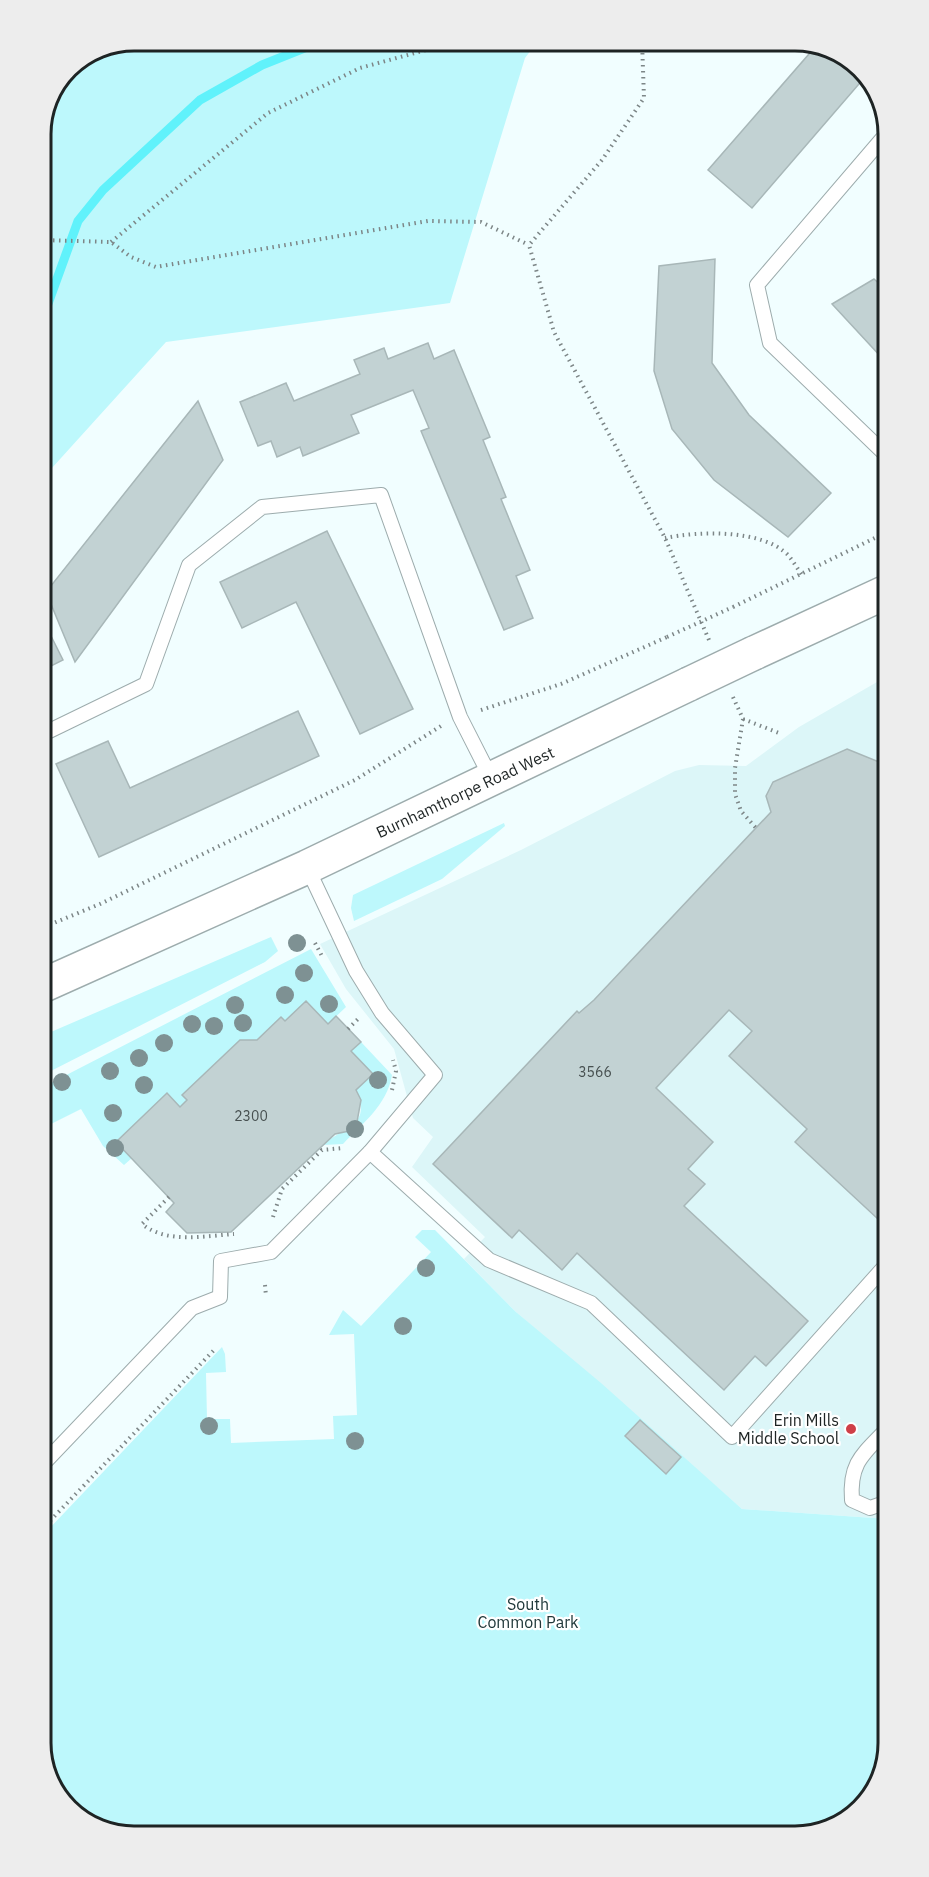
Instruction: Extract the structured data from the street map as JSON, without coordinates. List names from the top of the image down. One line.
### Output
{"streets":{"main road":["Burnhamthorpe Road West"]},"parks":["South Common Park"],"places":["Erin Mills Middle School"],"house_numbers":["3566","2300"]}
